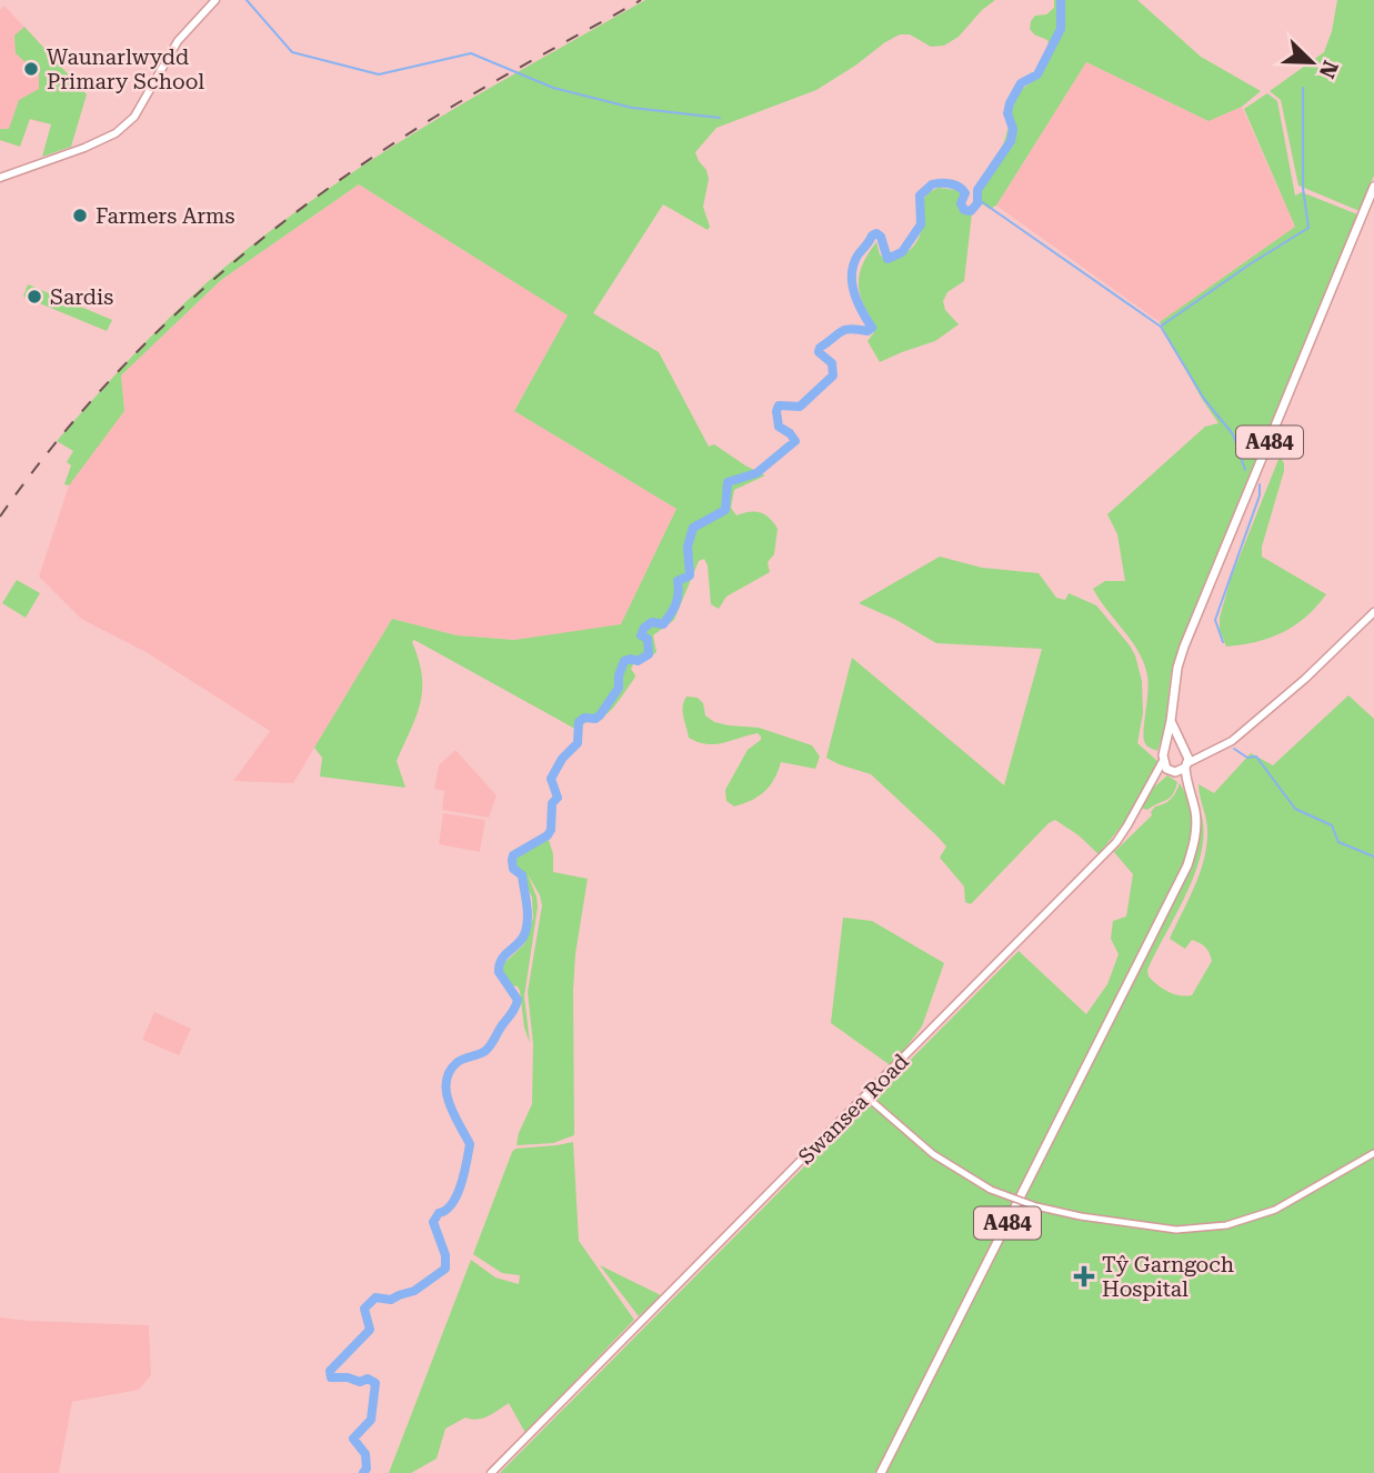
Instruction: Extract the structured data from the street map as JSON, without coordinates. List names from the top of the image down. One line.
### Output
{"streets":{"main road":["A484","Swansea Road"]},"crossings":[["A484","Swansea Road"]],"places":{"other":["Waunarlwydd Primary School","Farmers Arms","Sardis"],"health":["Tŷ Garngoch Hospital"]},"north":"bottom right"}
